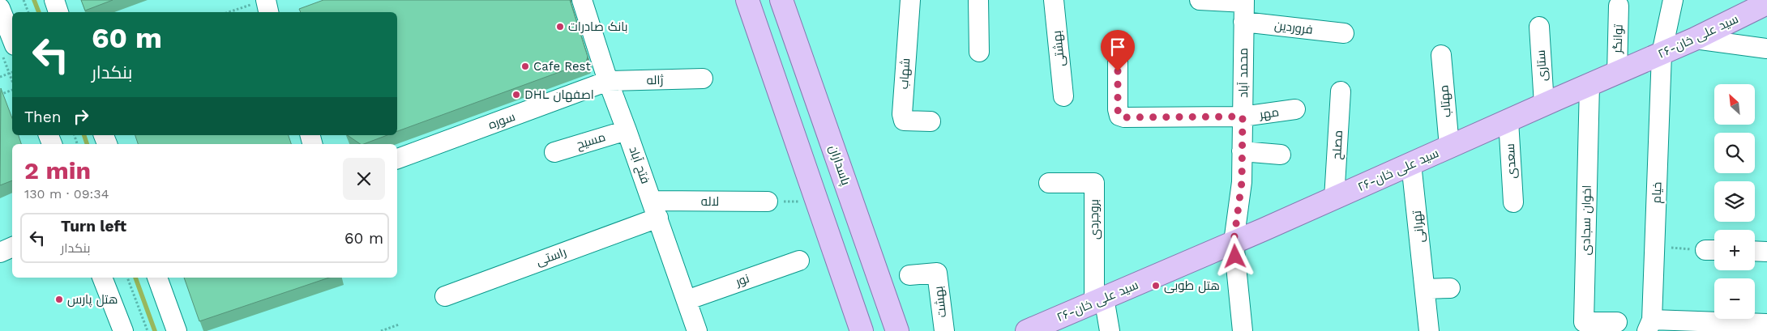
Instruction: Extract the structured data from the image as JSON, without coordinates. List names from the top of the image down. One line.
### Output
{"streets":{"main road":["۲۶-سید علی خان","پاسداران"],"street":["فروردین","توانگر","بهشتی","ستاری","محمد آباد","شهاب","ژاله","مهتاب","مهر","سوره","مسیح","مصلح","سعدی","فتح آباد","خیام","لاله","بروجردی","اخوان سجادی","تهرانی","راستی","نور","بهشت"]},"crossings":[["فروردین","محمد آباد"],["۲۶-سید علی خان","توانگر"],["۲۶-سید علی خان","ستاری"],["۲۶-سید علی خان","محمد آباد"],["۲۶-سید علی خان","مهتاب"],["۲۶-سید علی خان","مصلح"],["۲۶-سید علی خان","سعدی"],["۲۶-سید علی خان","خیام"],["۲۶-سید علی خان","بروجردی"],["۲۶-سید علی خان","اخوان سجادی"],["۲۶-سید علی خان","تهرانی"],["محمد آباد","مهر"],["ژاله","سوره"],["ژاله","فتح آباد"],["سوره","فتح آباد"],["مسیح","فتح آباد"],["فتح آباد","لاله"],["فتح آباد","راستی"],["فتح آباد","نور"],["لاله","راستی"]],"places":["بانک صادرات","Cafe Rest","DHL اصفهان","هتل طوبی","هتل پارس"],"north":"top left","page":{"turn":["60 m","بنکدار"],"map_buttons":["+","−"],"then":"Then","heading":["2 min","130 m · 09:34"],"list":[{"name":"Turn left","note":"بنکدار","value":"60 m"}]}}
